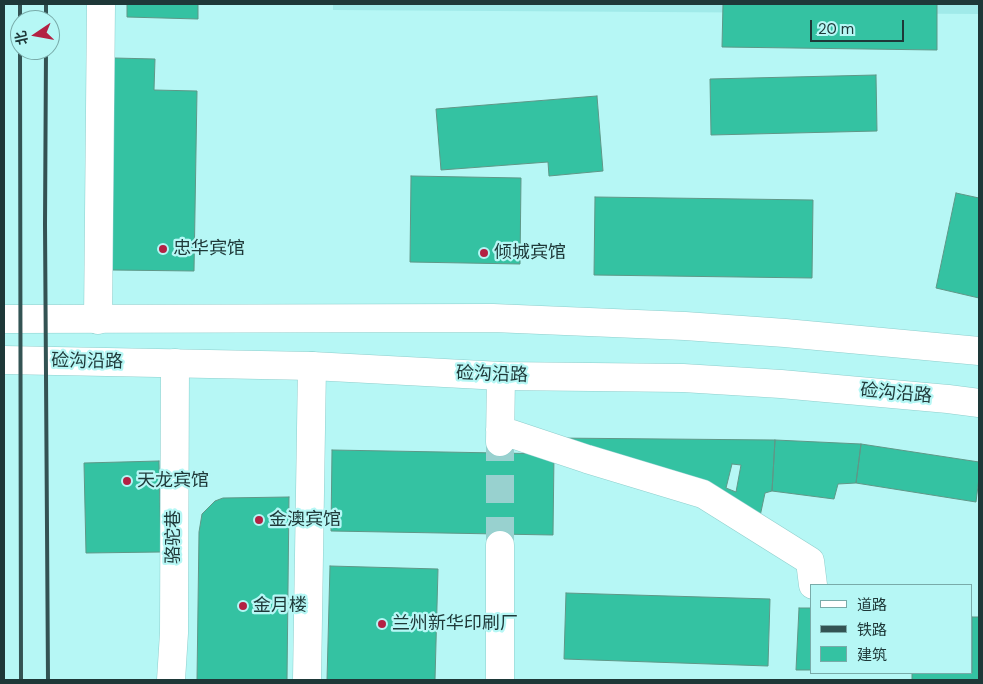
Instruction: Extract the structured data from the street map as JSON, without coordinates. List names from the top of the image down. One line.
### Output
{"streets":{"main road":["硷沟沿路","骆驼巷"]},"crossings":[["硷沟沿路","骆驼巷"]],"places":["忠华宾馆","倾城宾馆","天龙宾馆","金澳宾馆","金月楼","兰州新华印刷厂"],"legend":["道路","铁路","建筑"],"scale_bar":"20 m","north":"left"}
